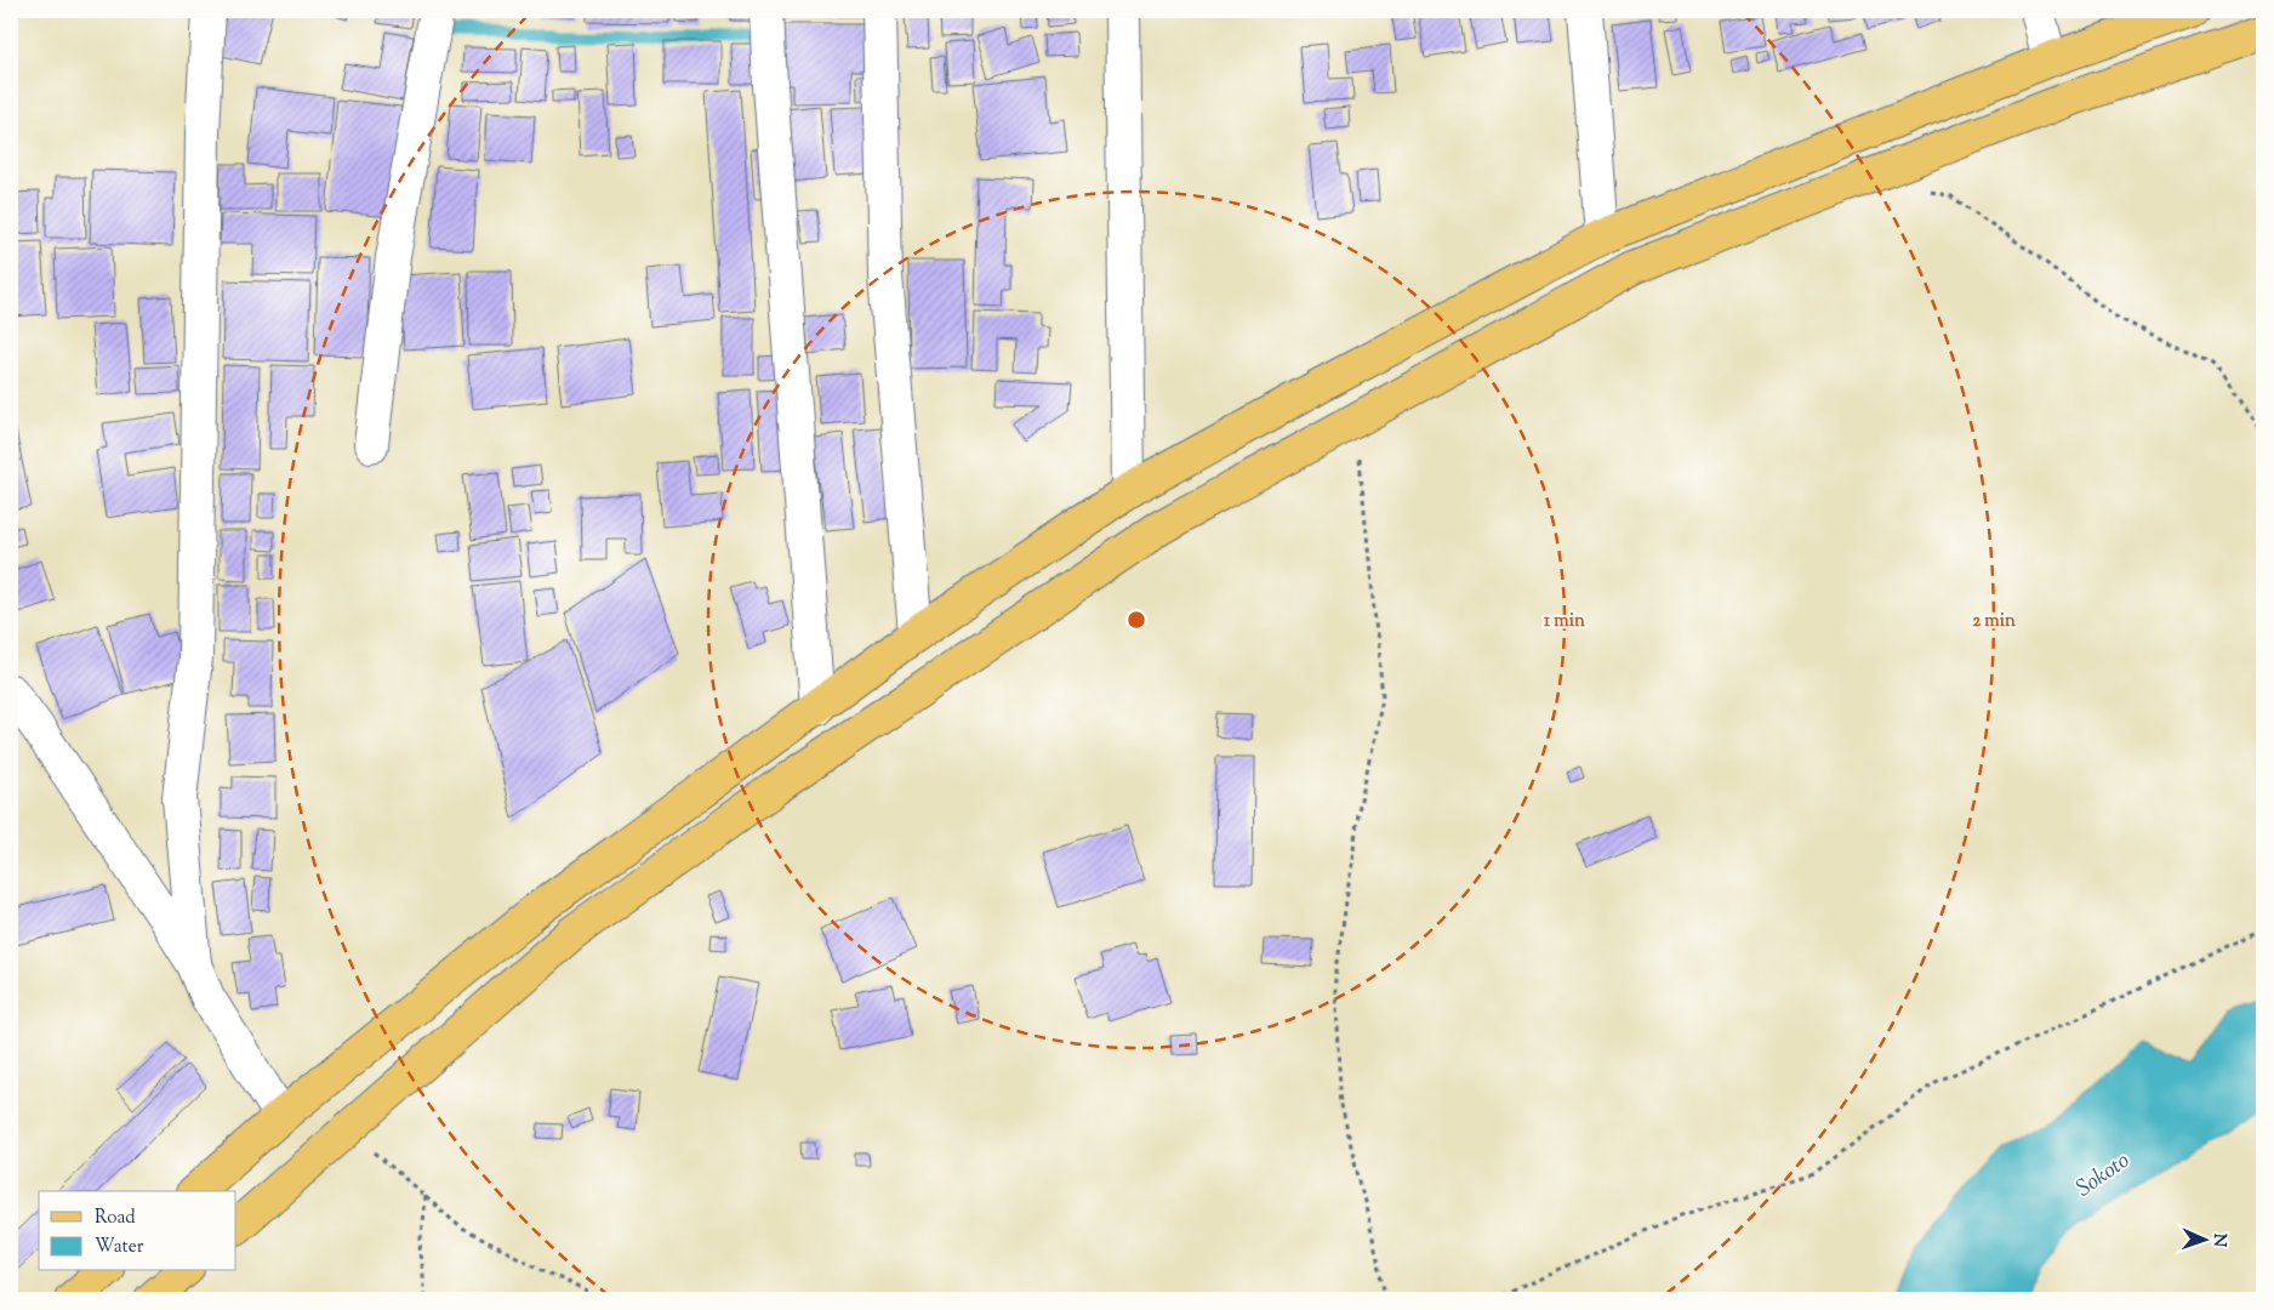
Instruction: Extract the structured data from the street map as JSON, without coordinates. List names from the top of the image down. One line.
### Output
{"water":["Sokoto"],"legend":["Road","Water"],"north":"right","rings":["1 min","2 min"]}
